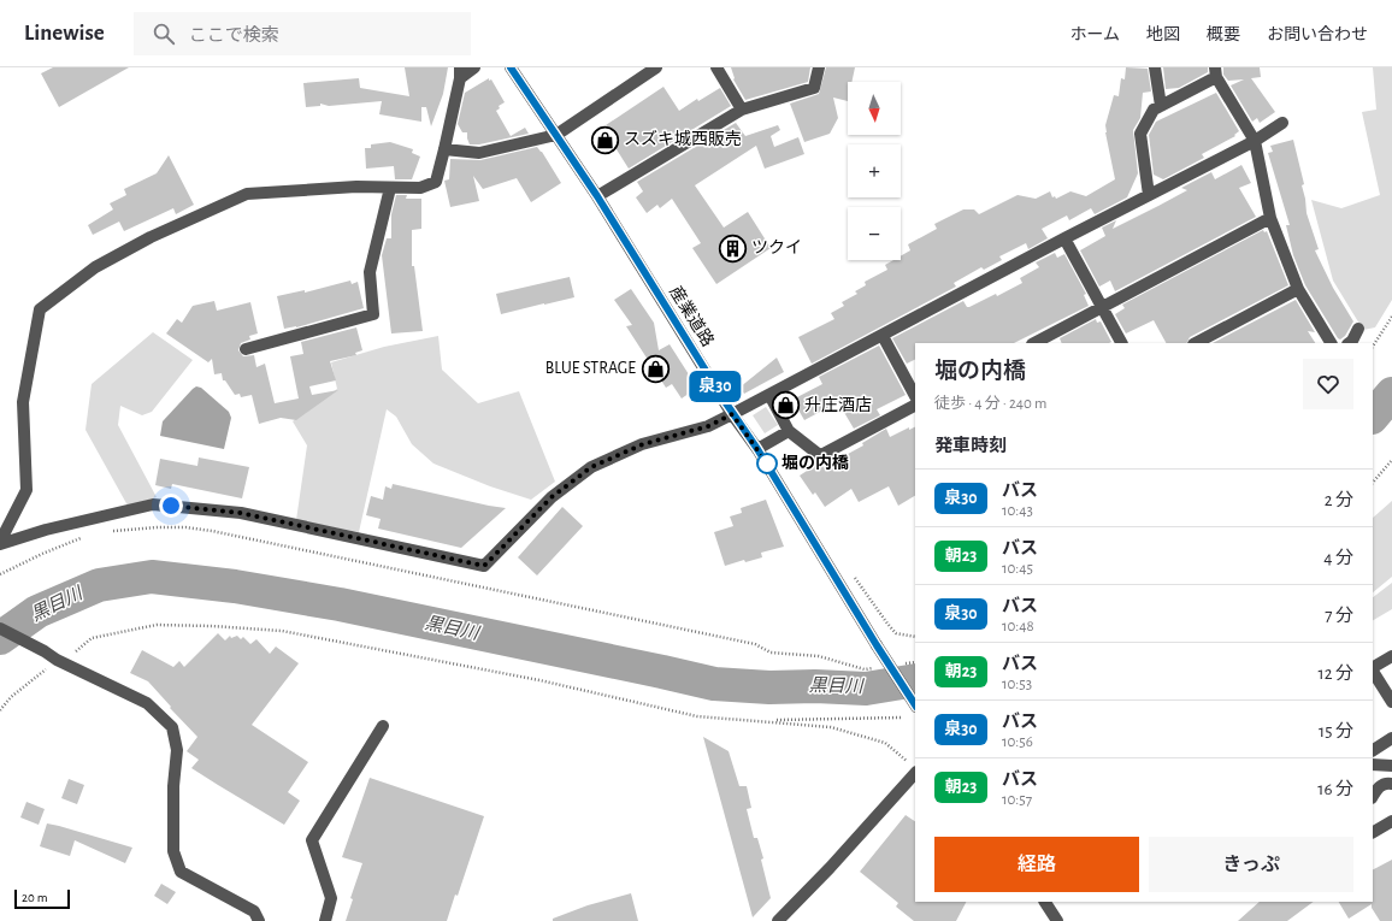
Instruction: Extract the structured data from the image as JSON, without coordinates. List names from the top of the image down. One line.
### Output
{"streets":{"street":["産業道路"]},"water":["黒目川"],"places":{"shop":["スズキ城西販売","BLUE STRAGE","升庄酒店"],"building":["ツクイ"],"other":["堀の内橋"]},"lines":["bus line 泉30"],"scale_bar":"20 m","north":"bottom","page":{"header":"Linewise","search":"ここで検索","nav":["ホーム","地図","概要","お問い合わせ"],"on_map":"泉30","map_buttons":["+","−"],"heading":[["堀の内橋","徒歩 · 4 分 · 240 m"],"発車時刻"],"list":[{"mark":"泉30","name":"バス","note":"10:43","value":"2 分"},{"mark":"朝23","name":"バス","note":"10:45","value":"4 分"},{"mark":"泉30","name":"バス","note":"10:48","value":"7 分"},{"mark":"朝23","name":"バス","note":"10:53","value":"12 分"},{"mark":"泉30","name":"バス","note":"10:56","value":"15 分"},{"mark":"朝23","name":"バス","note":"10:57","value":"16 分"}],"buttons":["経路","きっぷ"],"scale":"20 m"}}
